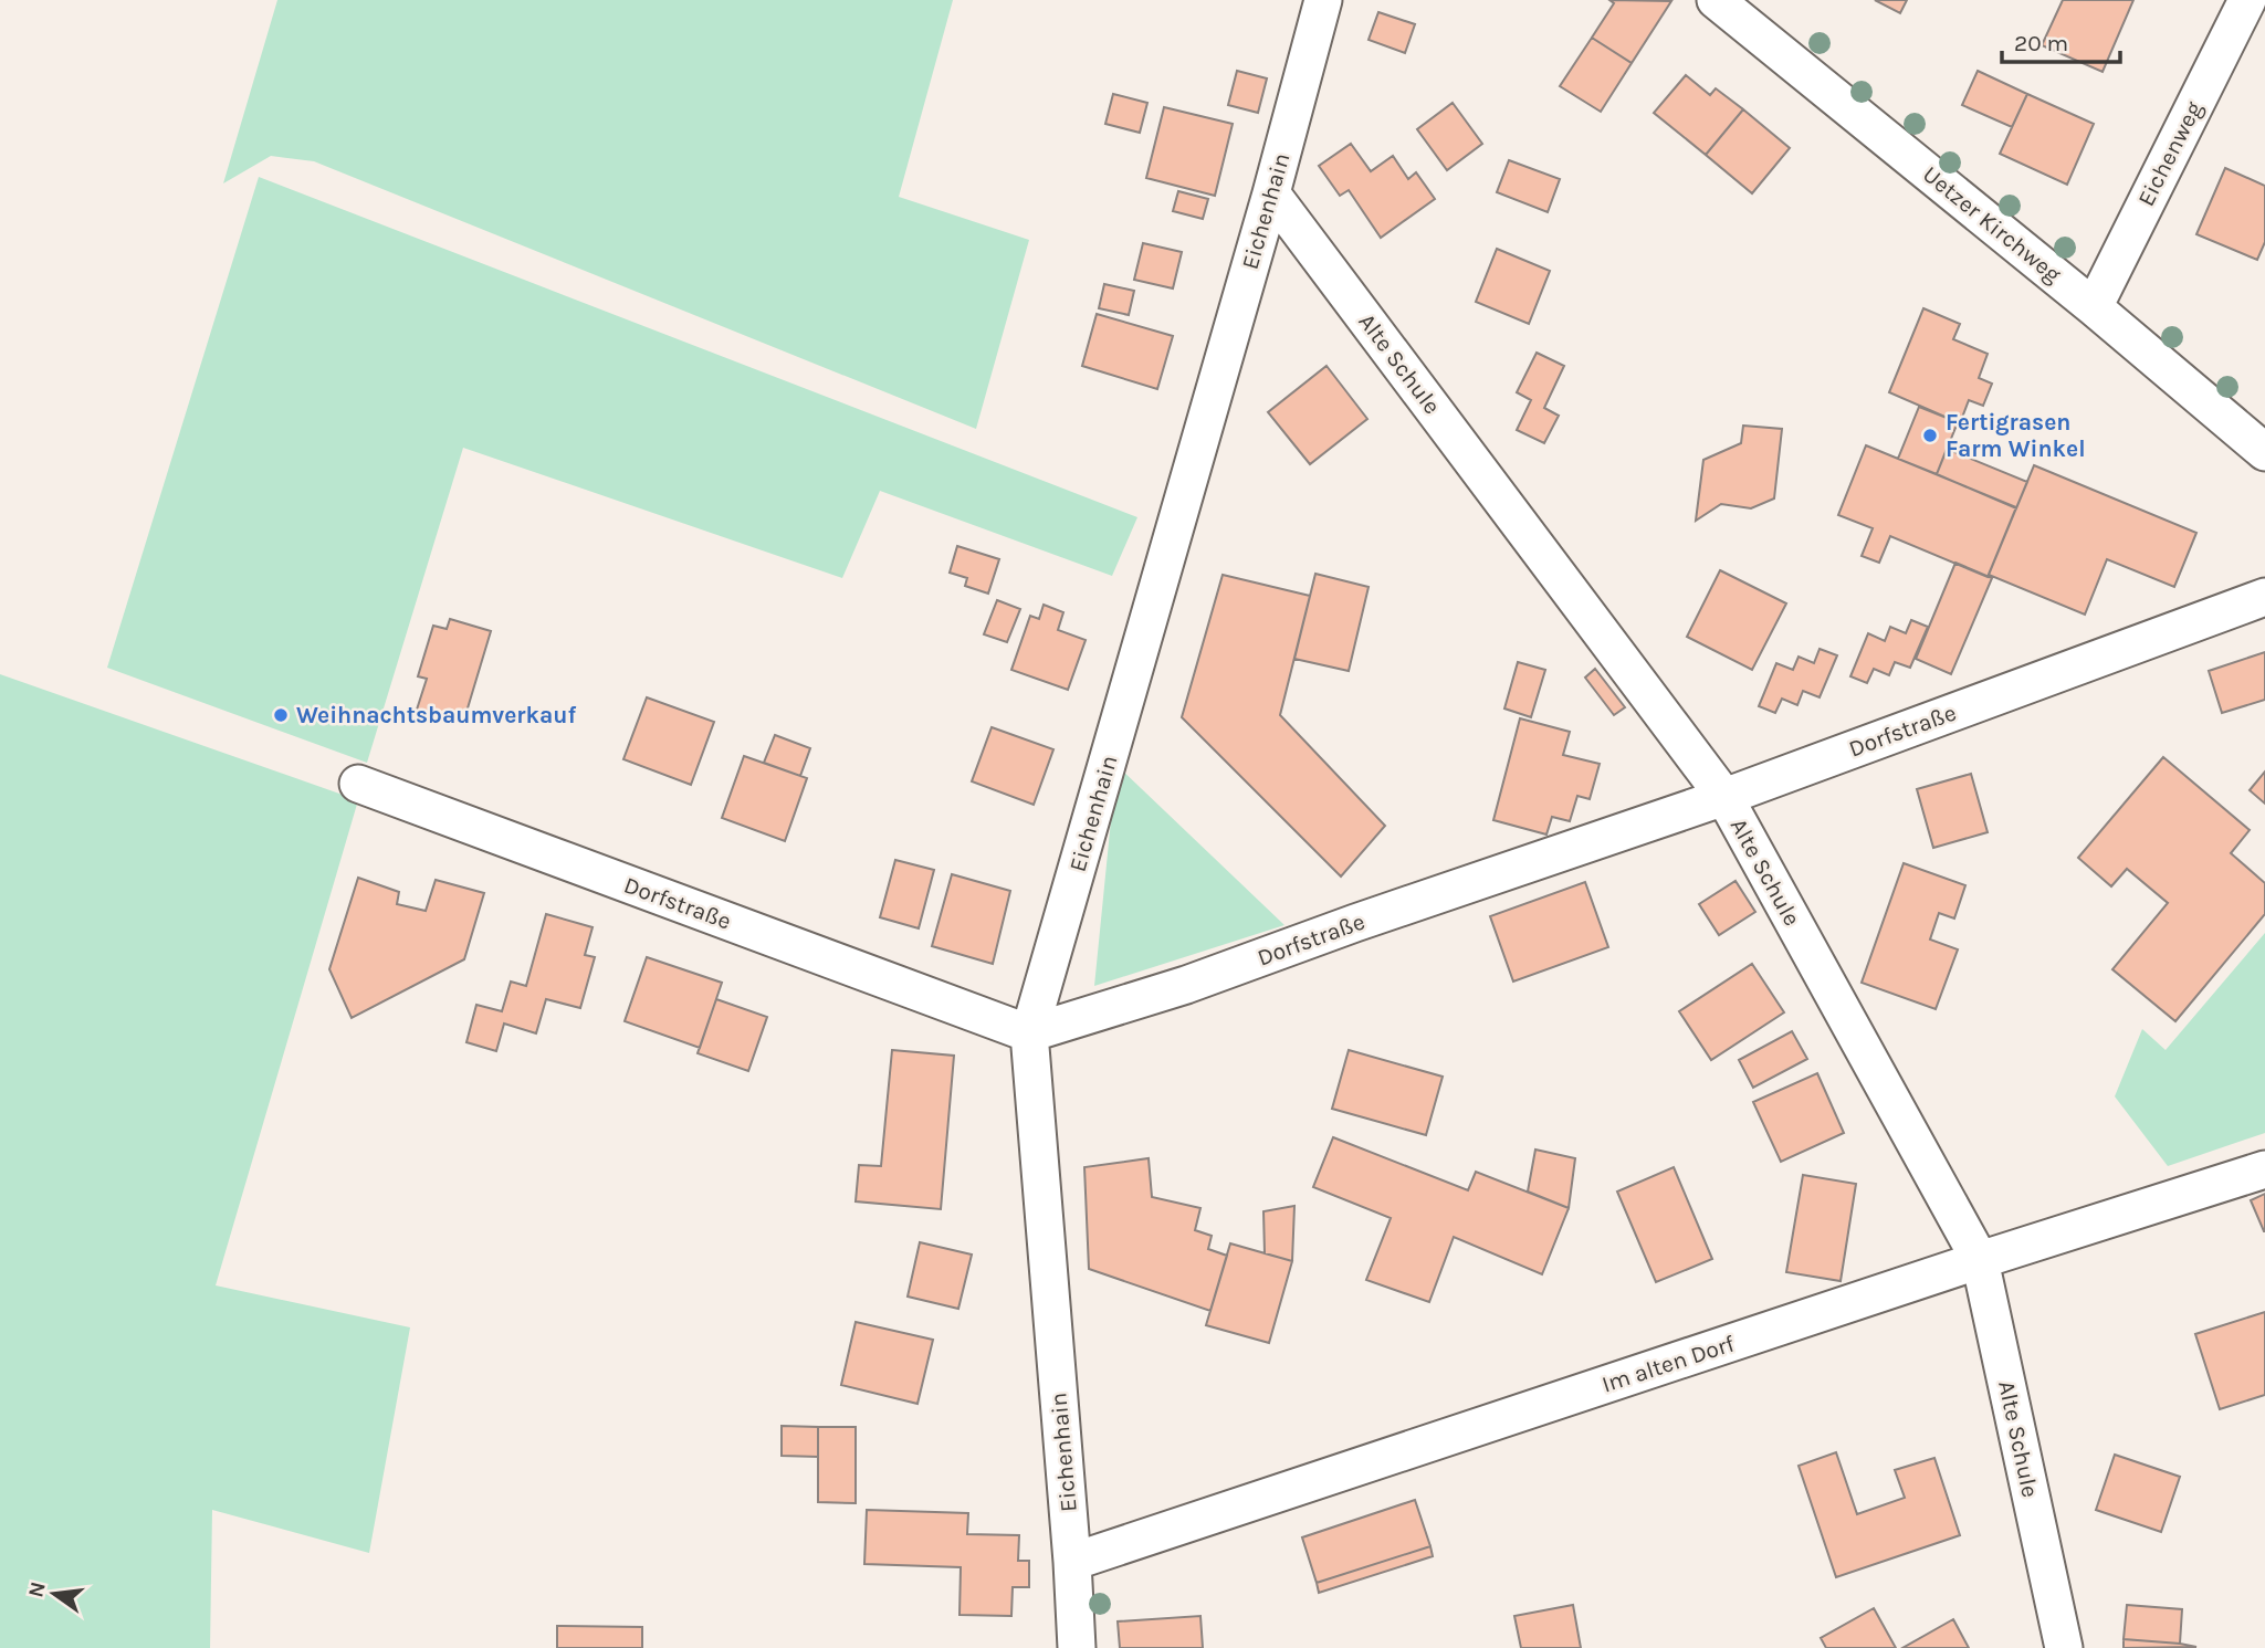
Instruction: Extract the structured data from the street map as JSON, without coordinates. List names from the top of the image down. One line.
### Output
{"streets":{"street":["Eichenweg","Eichenhain","Uetzer Kirchweg","Alte Schule","Dorfstraße","Im alten Dorf"]},"crossings":[["Eichenweg","Uetzer Kirchweg"],["Eichenhain","Alte Schule"],["Eichenhain","Dorfstraße"],["Eichenhain","Im alten Dorf"],["Alte Schule","Dorfstraße"],["Alte Schule","Im alten Dorf"]],"places":["Fertigrasen Farm Winkel","Weihnachtsbaumverkauf"],"scale_bar":"20 m","north":"left"}
